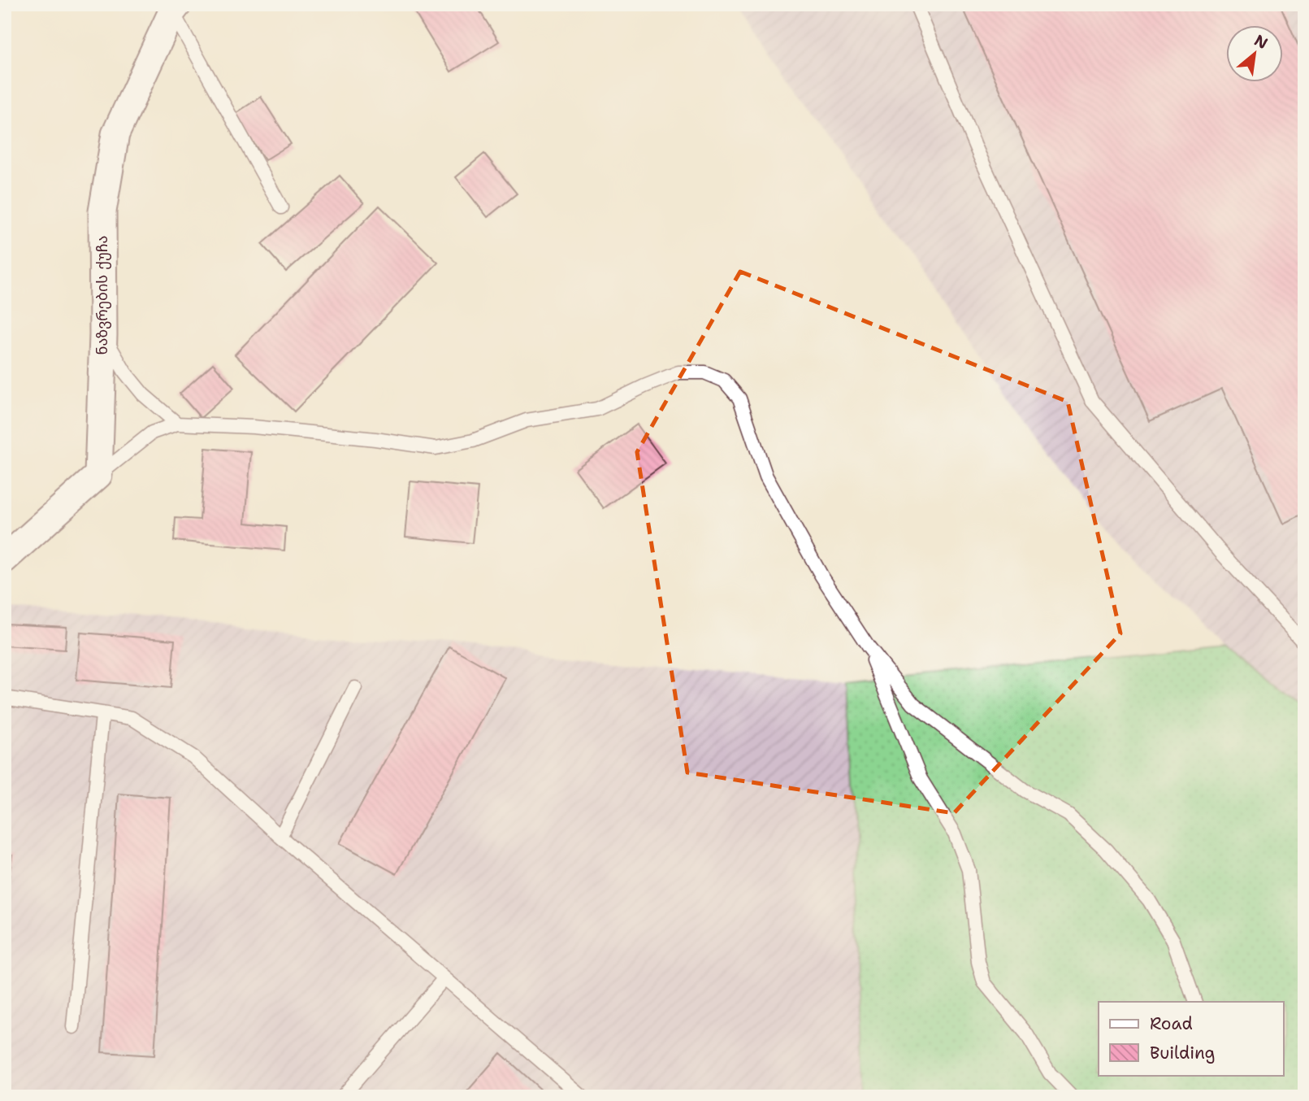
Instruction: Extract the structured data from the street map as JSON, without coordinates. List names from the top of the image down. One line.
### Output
{"streets":{"street":["ნაზვრების ქუჩა"]},"legend":["Road","Building"],"north":"top right"}
